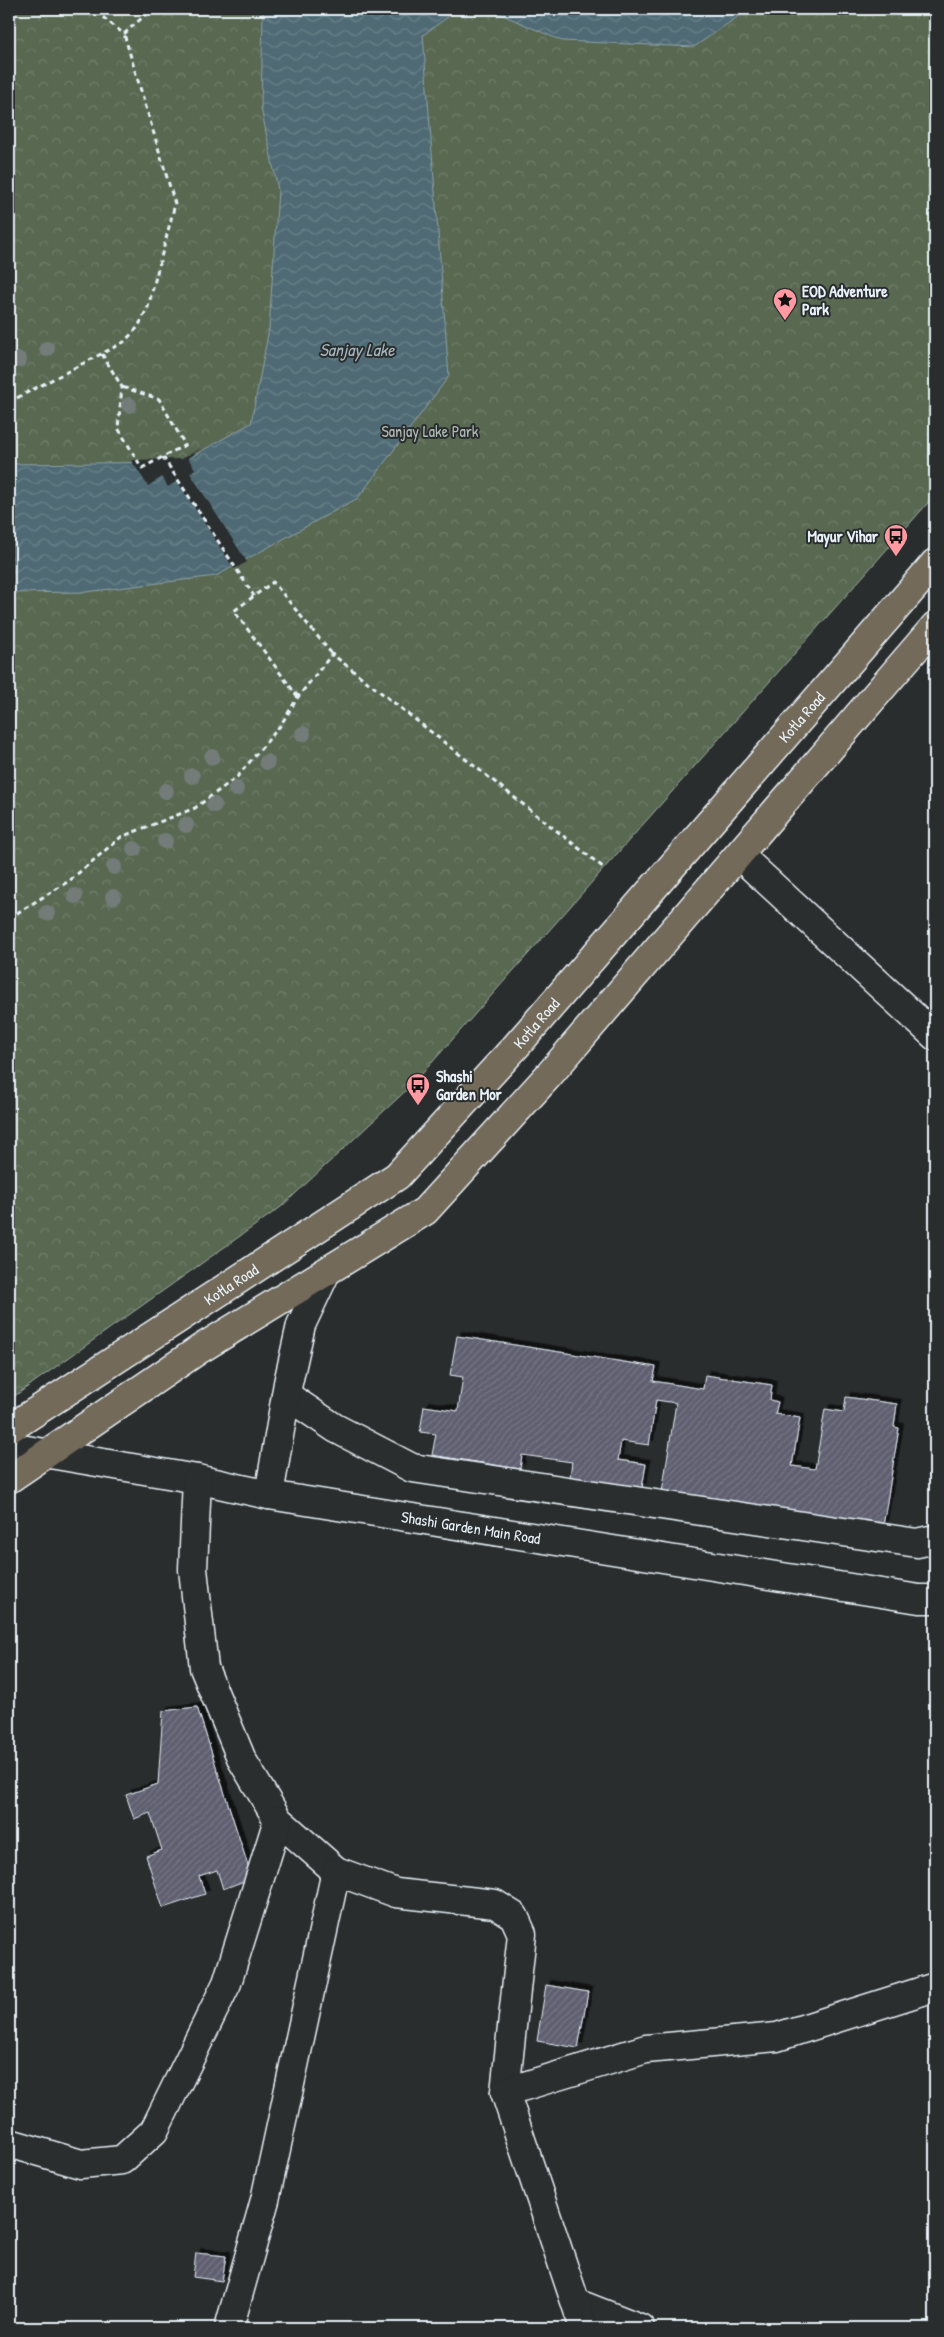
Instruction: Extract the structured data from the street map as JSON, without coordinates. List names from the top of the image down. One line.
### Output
{"streets":{"main road":["Kotla Road"],"street":["Shashi Garden Main Road"]},"water":["Sanjay Lake"],"parks":["Sanjay Lake Park"],"places":{"place":["EOD Adventure Park"],"bus stop":["Mayur Vihar","Shashi Garden Mor"]}}
